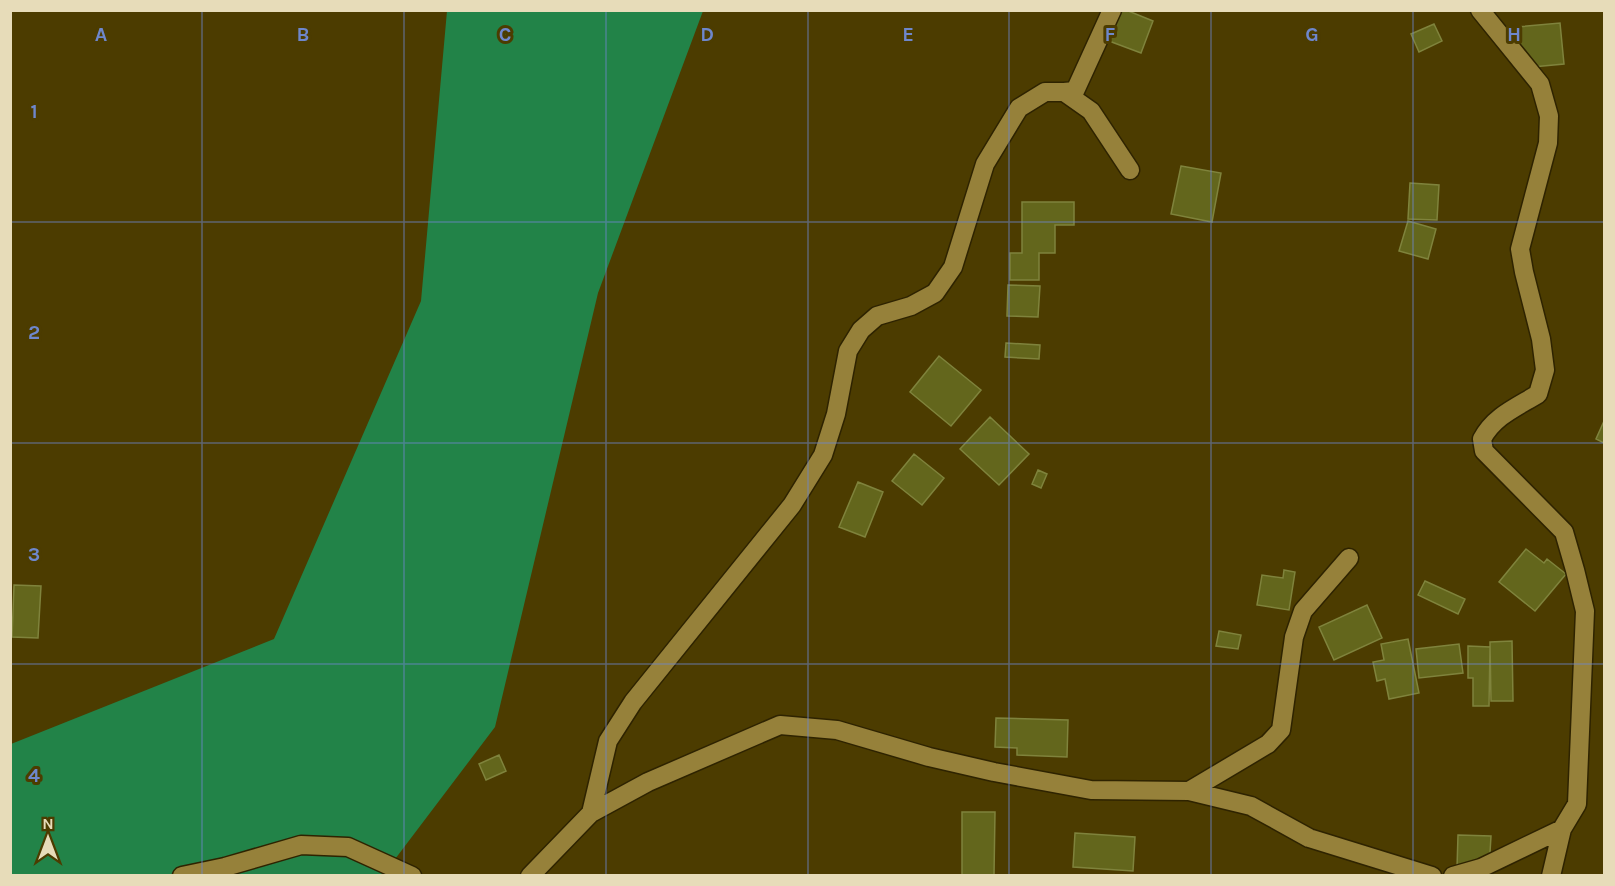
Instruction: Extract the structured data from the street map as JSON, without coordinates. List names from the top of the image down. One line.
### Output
{"north":"top","grid":{"columns":["A","B","C","D","E","F","G","H"],"rows":["1","2","3","4"]}}
